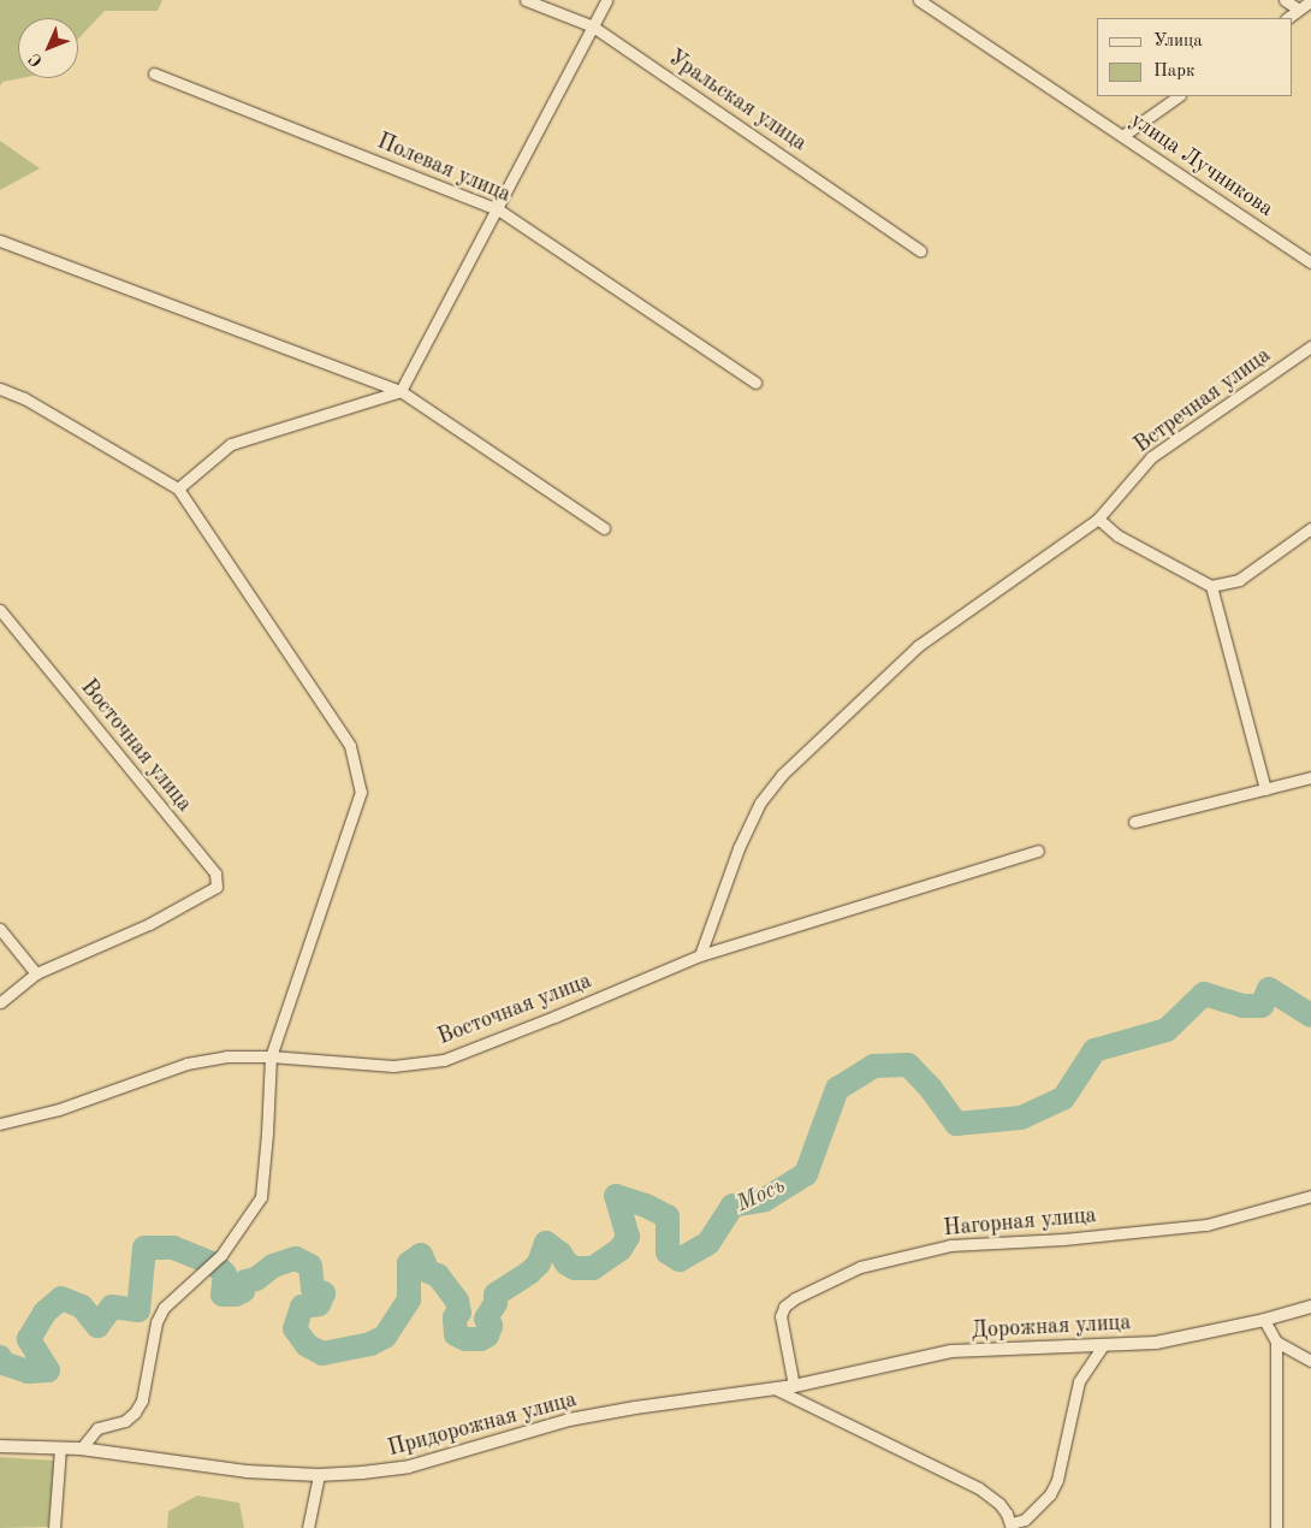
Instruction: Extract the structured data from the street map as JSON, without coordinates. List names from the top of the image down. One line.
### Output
{"streets":{"street":["Уральская улица","улица Лучникова","Полевая улица","Встречная улица","Восточная улица","Нагорная улица","Дорожная улица","Придорожная улица"]},"crossings":[["Встречная улица","Восточная улица"],["Нагорная улица","Дорожная улица"],["Нагорная улица","Придорожная улица"],["Дорожная улица","Придорожная улица"]],"water":["Мось"],"legend":["Улица","Парк"],"north":"bottom left"}
